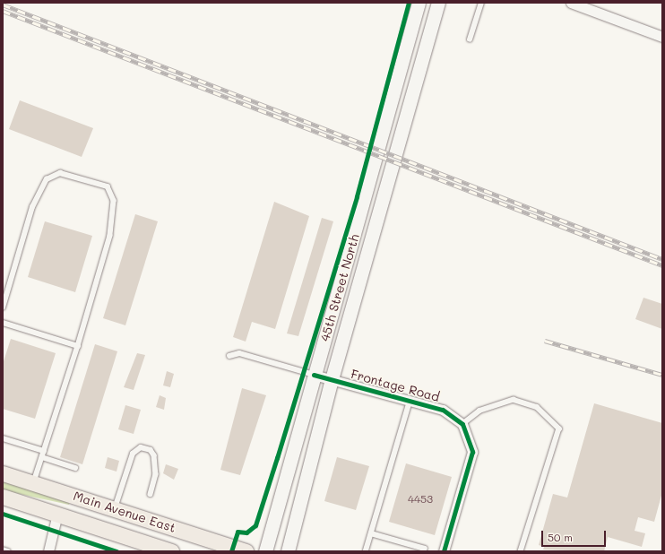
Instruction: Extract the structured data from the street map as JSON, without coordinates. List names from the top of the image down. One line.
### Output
{"streets":{"main road":["45th Street North","Main Avenue East"],"street":["Frontage Road"]},"crossings":[["45th Street North","Frontage Road"]],"house_numbers":["4453"],"scale_bar":"50 m"}
